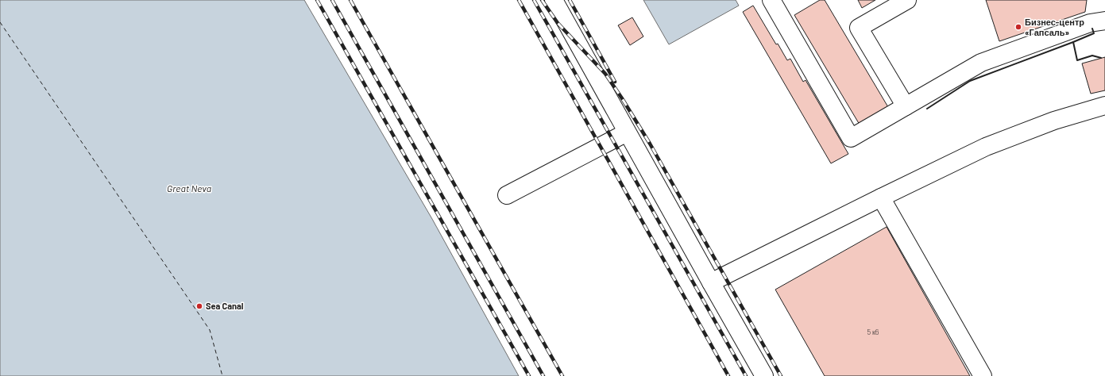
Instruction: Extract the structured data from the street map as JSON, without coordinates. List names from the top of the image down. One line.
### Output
{"water":["Great Neva"],"places":["Бизнес-центр «Гапсаль»","Sea Canal"],"house_numbers":["5 к6"]}
